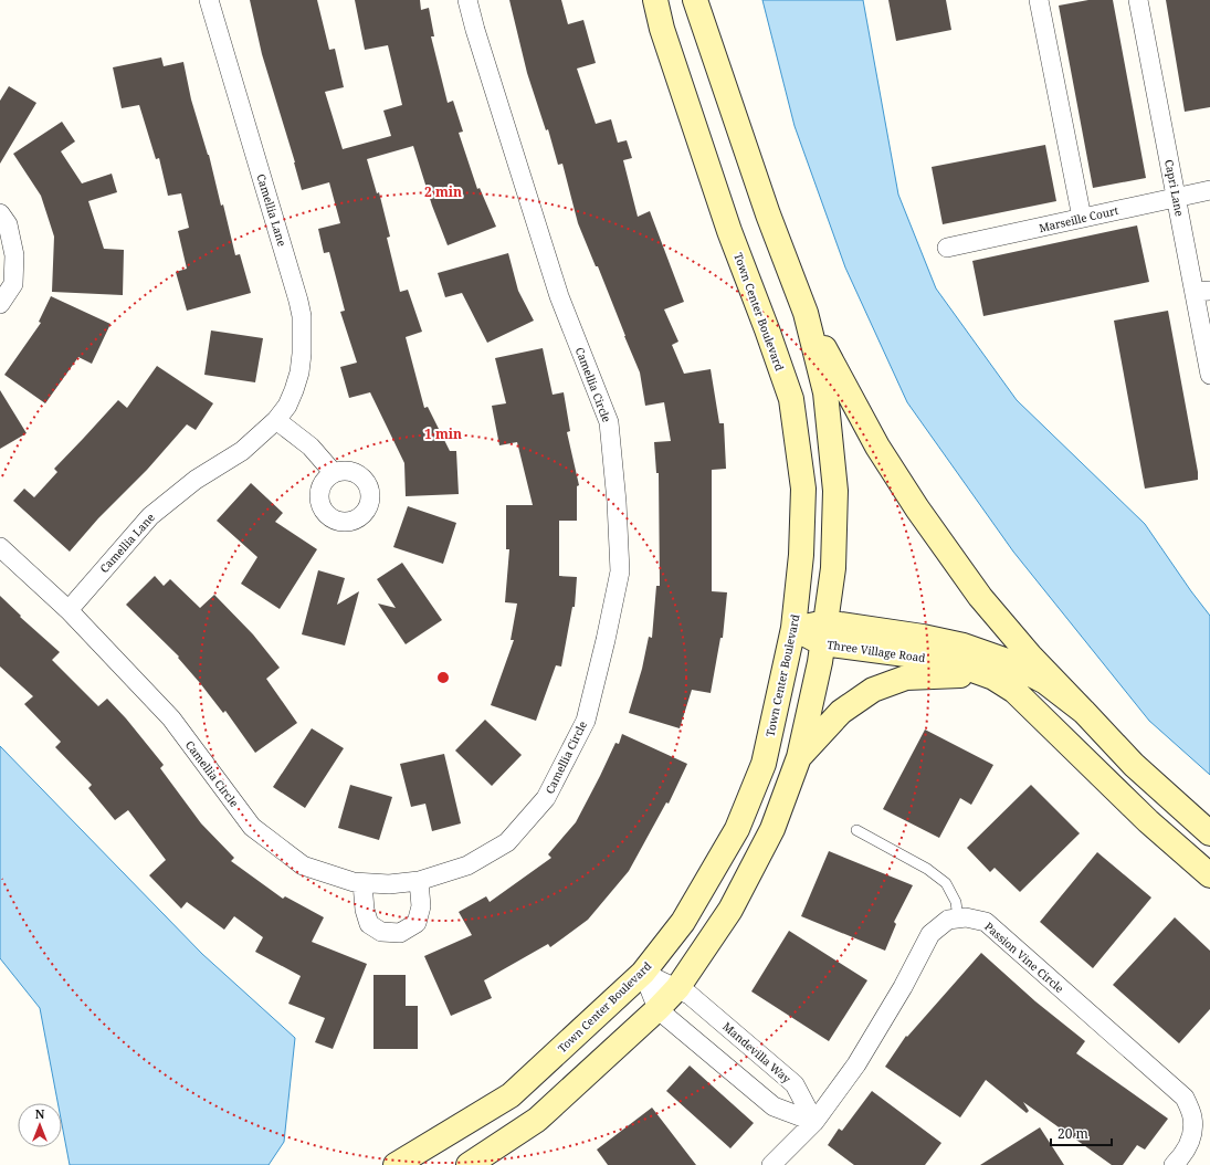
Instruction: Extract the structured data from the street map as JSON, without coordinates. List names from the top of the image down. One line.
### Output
{"streets":{"street":["Capri Lane","Camellia Lane","Marseille Court","Town Center Boulevard","Camellia Circle","Three Village Road","Passion Vine Circle","Mandevilla Way"]},"crossings":[["Capri Lane","Marseille Court"],["Camellia Lane","Camellia Circle"],["Town Center Boulevard","Three Village Road"],["Town Center Boulevard","Mandevilla Way"],["Passion Vine Circle","Mandevilla Way"]],"scale_bar":"20 m","north":"top","rings":["2 min","1 min"]}
